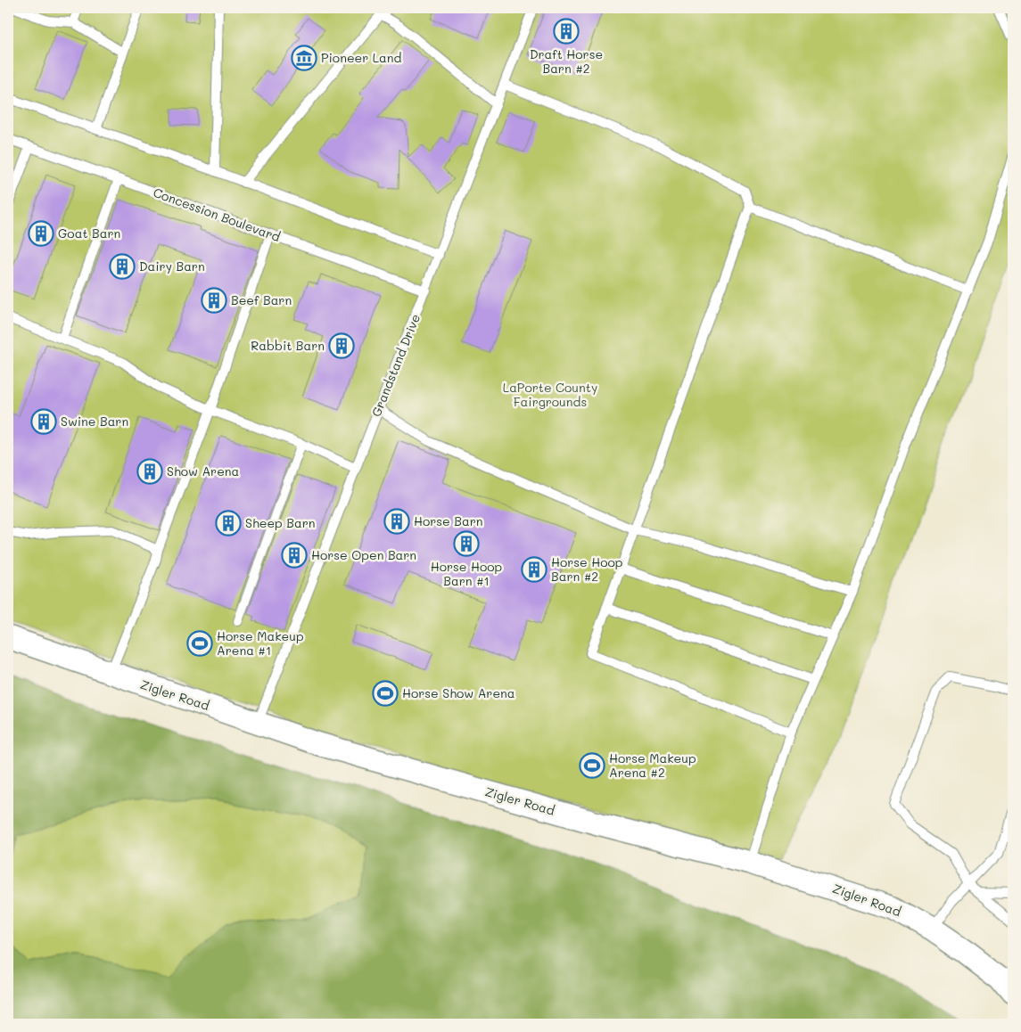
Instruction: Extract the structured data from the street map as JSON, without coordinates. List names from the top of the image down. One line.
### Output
{"streets":{"street":["Zigler Road"],"lane":["Concession Boulevard","Grandstand Drive"]},"crossings":[["Concession Boulevard","Grandstand Drive"],["Grandstand Drive","Zigler Road"]],"parks":["LaPorte County Fairgrounds"],"places":{"building":["Draft Horse Barn #2","Goat Barn","Dairy Barn","Beef Barn","Rabbit Barn","Swine Barn","Show Arena","Horse Barn","Sheep Barn","Horse Hoop Barn #1","Horse Open Barn","Horse Hoop Barn #2"],"museum":["Pioneer Land"],"sports":["Horse Makeup Arena #1","Horse Show Arena","Horse Makeup Arena #2"]}}
